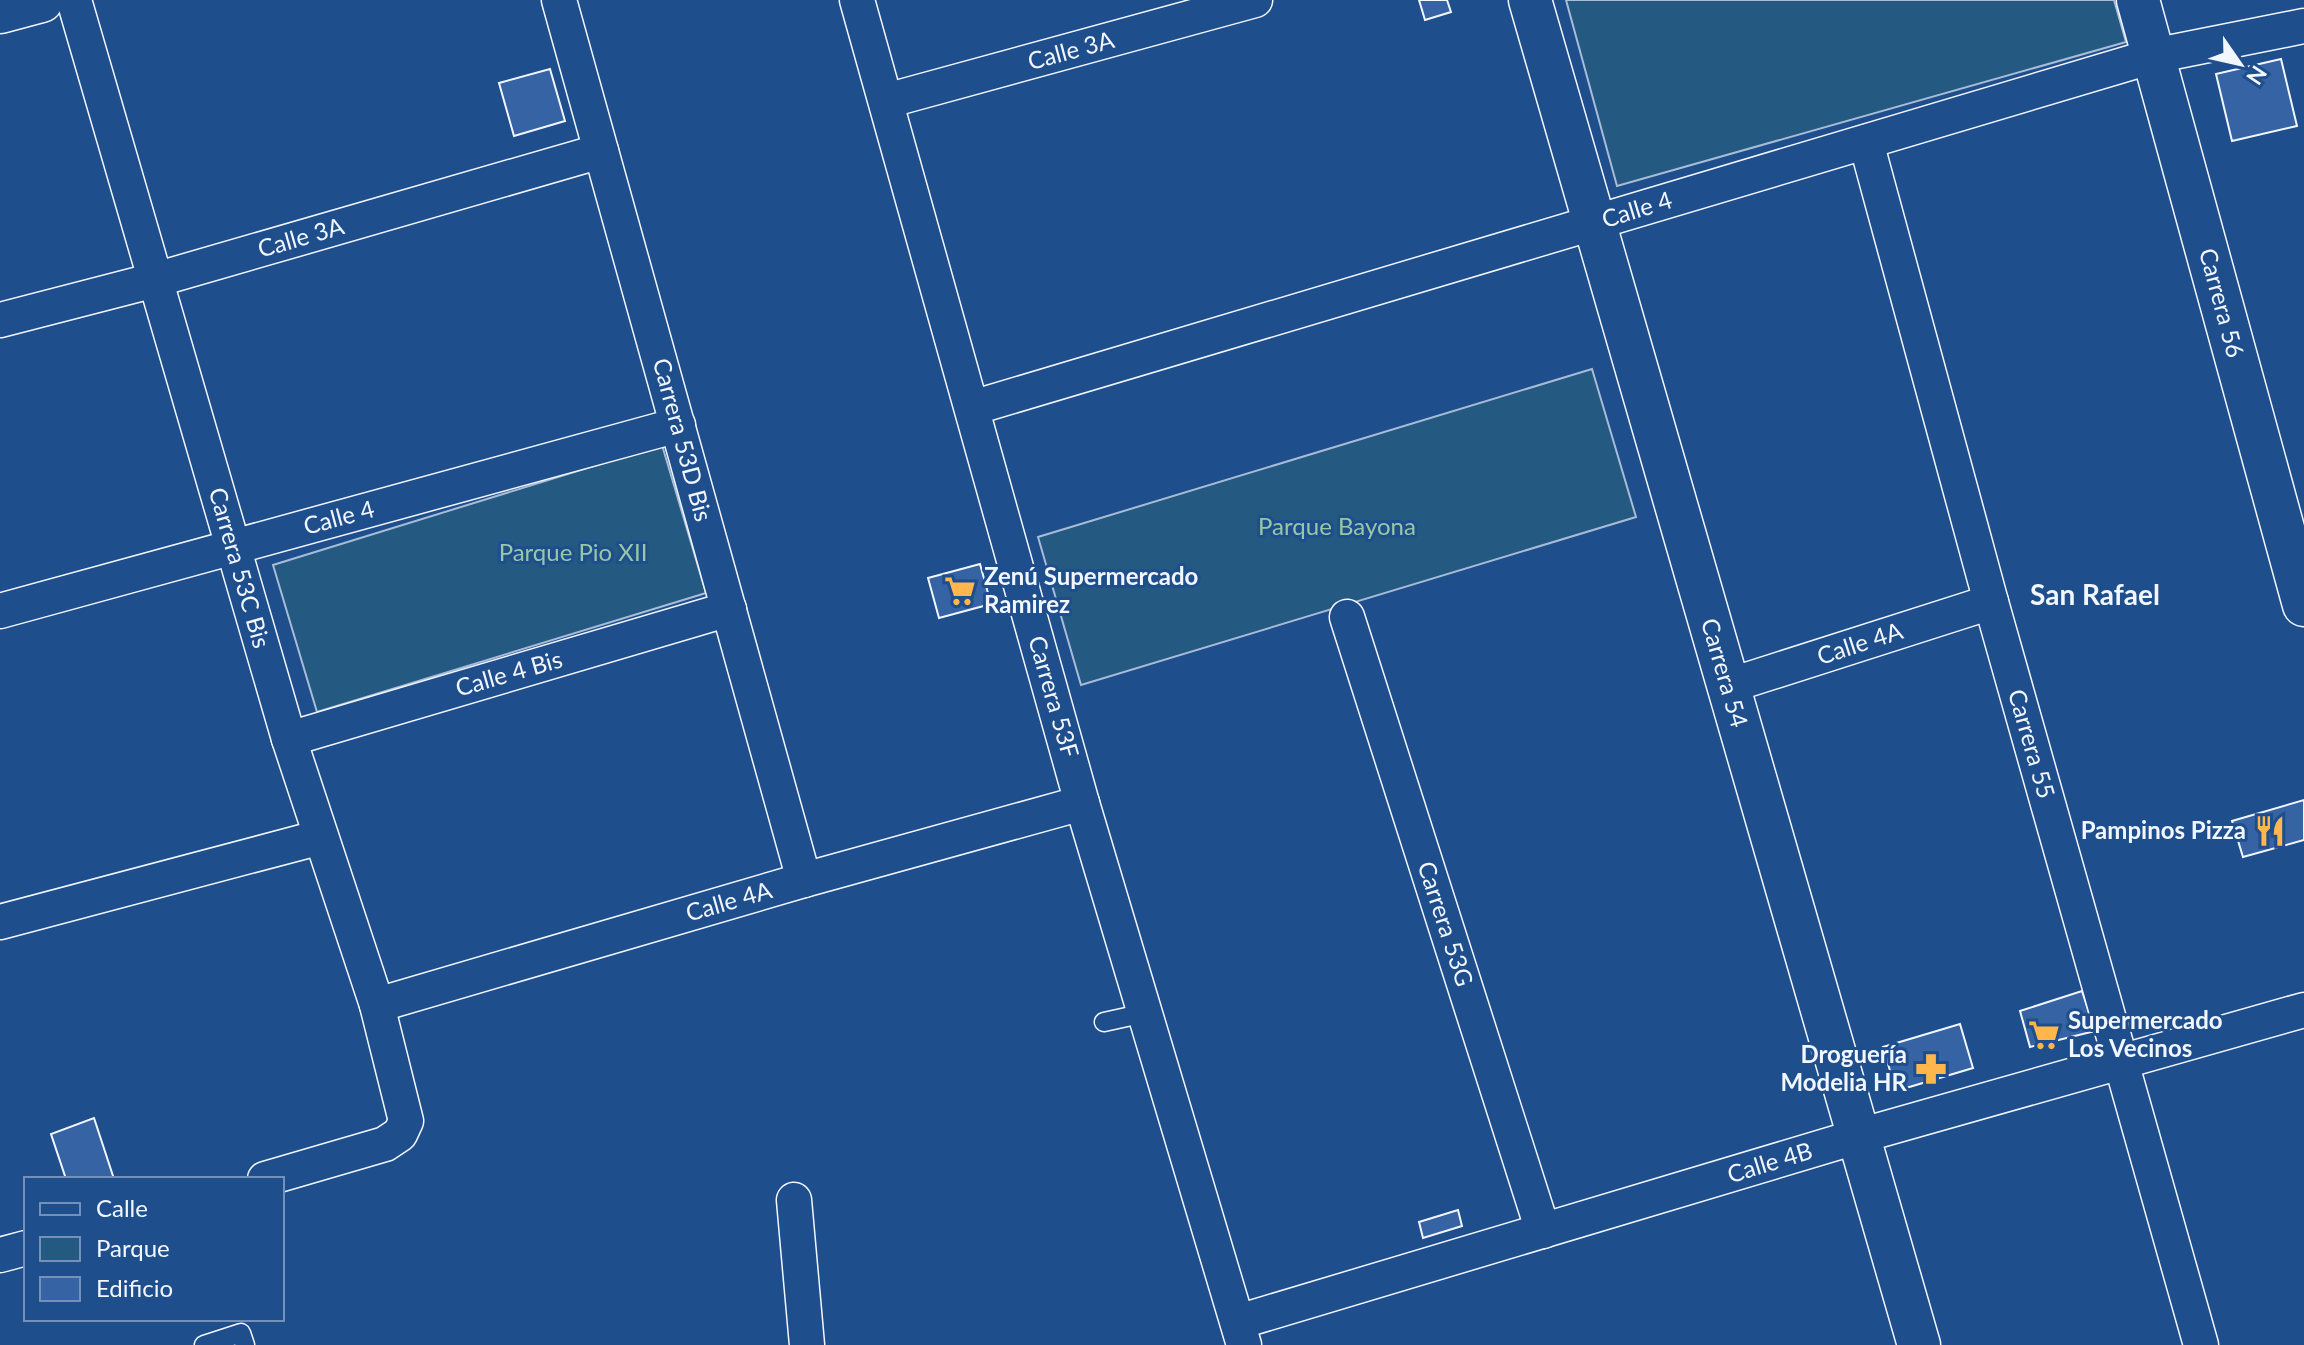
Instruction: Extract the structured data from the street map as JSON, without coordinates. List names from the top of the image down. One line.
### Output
{"streets":{"street":["Calle 3A","Calle 4","Carrera 56","Carrera 53D Bis","Carrera 53C Bis","Calle 4A","Carrera 54","Calle 4 Bis","Carrera 53F","Carrera 55","Carrera 53G","Calle 4B"]},"crossings":[["Calle 3A","Carrera 53D Bis"],["Calle 3A","Carrera 53C Bis"],["Calle 3A","Carrera 53F"],["Calle 4","Carrera 56"],["Calle 4","Carrera 53D Bis"],["Calle 4","Carrera 53C Bis"],["Calle 4","Carrera 54"],["Calle 4","Carrera 53F"],["Calle 4","Carrera 55"],["Carrera 53D Bis","Calle 4A"],["Carrera 53D Bis","Calle 4 Bis"],["Carrera 53C Bis","Calle 4A"],["Carrera 53C Bis","Calle 4 Bis"],["Calle 4A","Carrera 54"],["Calle 4A","Carrera 53F"],["Calle 4A","Carrera 55"],["Carrera 54","Calle 4B"],["Carrera 53F","Calle 4B"],["Carrera 55","Calle 4B"],["Carrera 53G","Calle 4B"]],"districts":["San Rafael"],"parks":["Parque Bayona","Parque Pio XII"],"places":{"supermarket":["Zenú Supermercado Ramirez","Supermercado Los Vecinos"],"restaurant":["Pampinos Pizza"],"pharmacy":["Droguería Modelia HR"]},"legend":["Calle","Parque","Edificio"],"north":"bottom right"}
